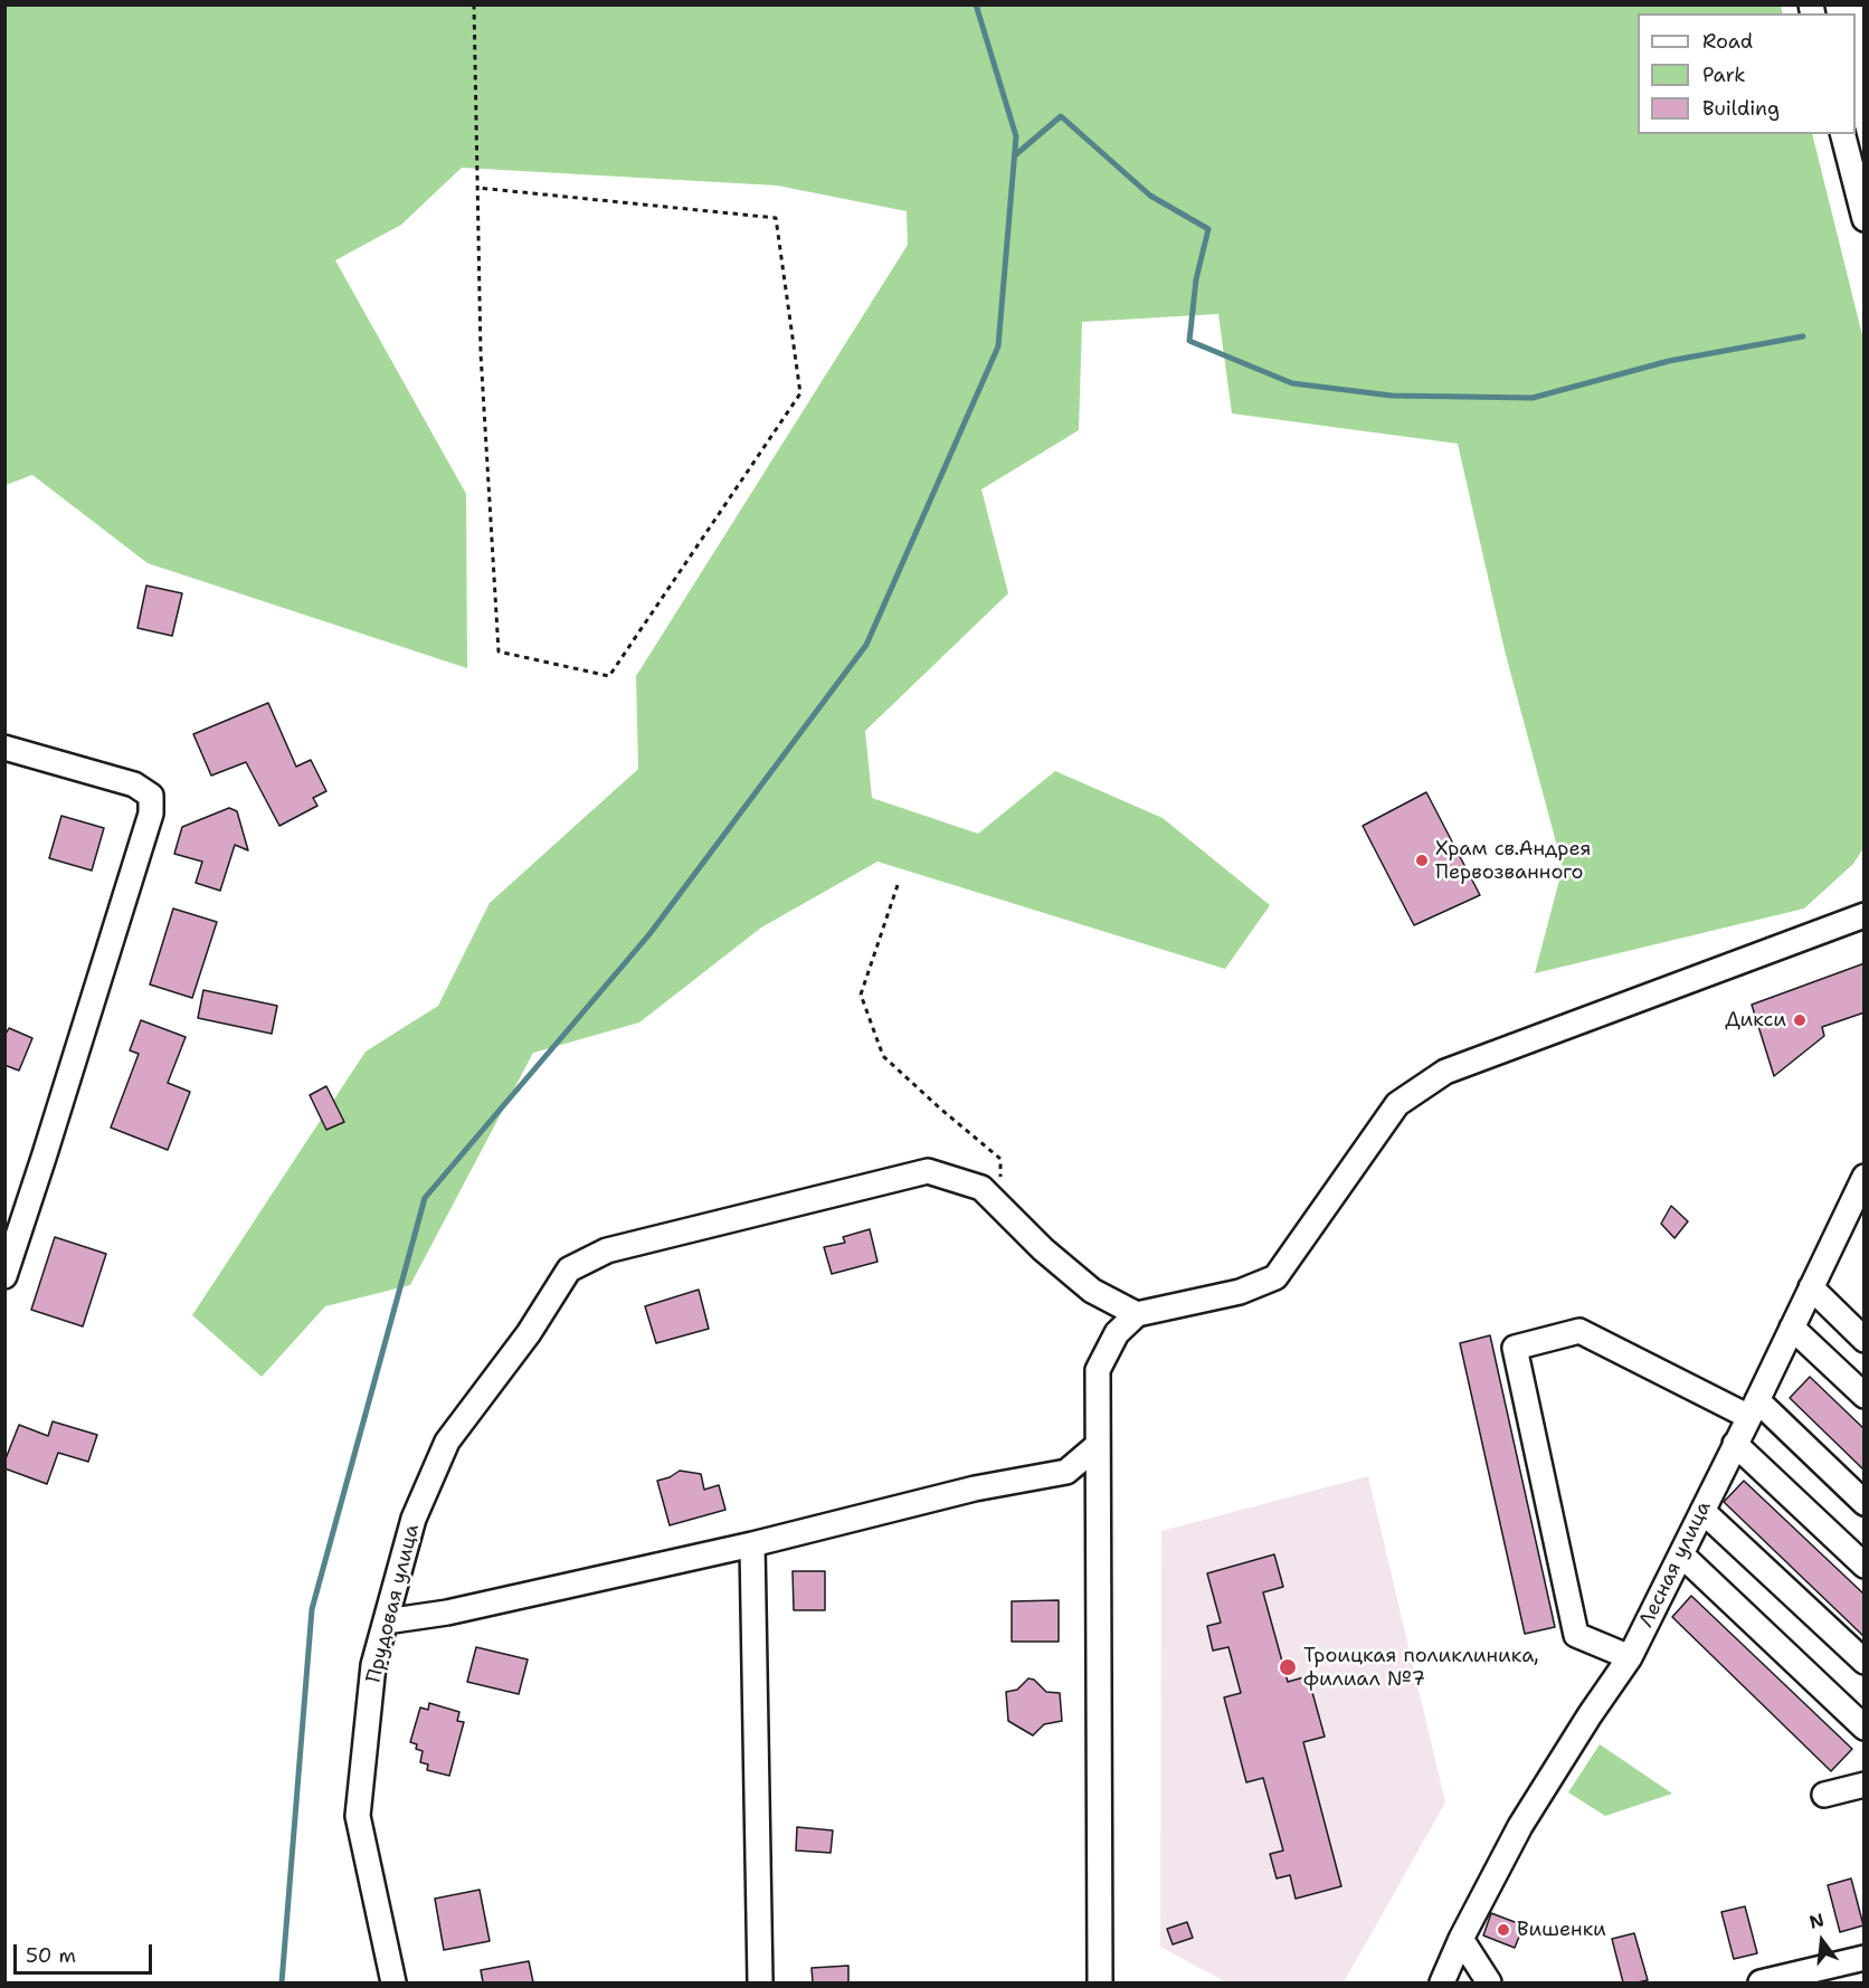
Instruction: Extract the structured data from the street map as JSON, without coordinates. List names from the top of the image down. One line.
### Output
{"streets":{"street":["Лесная улица","Прудовая улица"]},"places":["Храм св.Андрея Первозванного","Дикси","Троицкая поликлиника, филиал №7","Вишенки"],"legend":["Road","Park","Building"],"scale_bar":"50 m","north":"top"}
